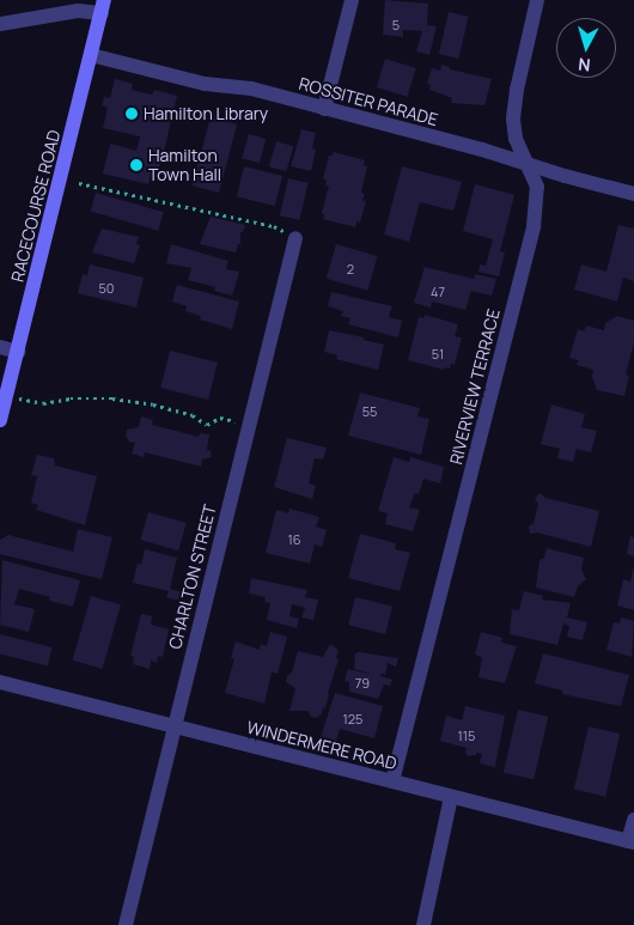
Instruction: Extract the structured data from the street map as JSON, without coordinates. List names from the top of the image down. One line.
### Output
{"streets":{"street":["ROSSITER PARADE","RACECOURSE ROAD","RIVERVIEW TERRACE","CHARLTON STREET","WINDERMERE ROAD"]},"crossings":[["ROSSITER PARADE","RACECOURSE ROAD"],["ROSSITER PARADE","RIVERVIEW TERRACE"],["RIVERVIEW TERRACE","WINDERMERE ROAD"],["CHARLTON STREET","WINDERMERE ROAD"]],"places":["Hamilton Library","Hamilton Town Hall"],"house_numbers":["5","2","50","47","51","55","16","79","125","115"],"north":"bottom"}
